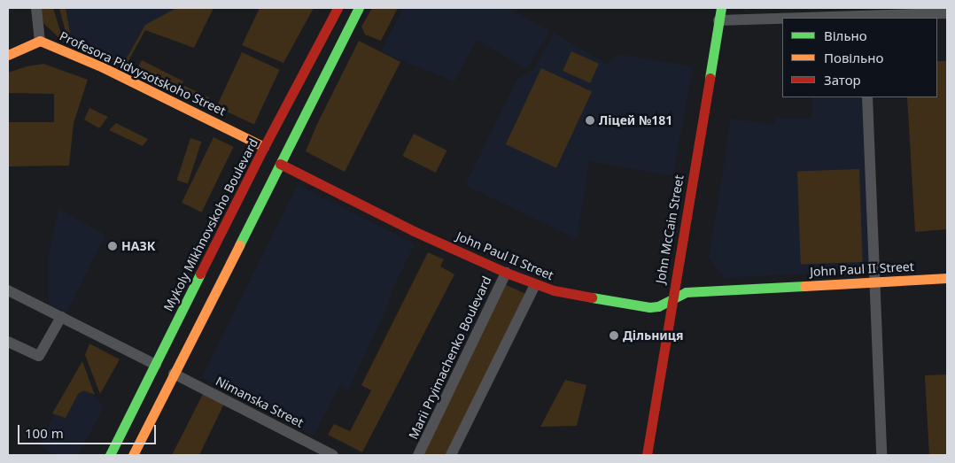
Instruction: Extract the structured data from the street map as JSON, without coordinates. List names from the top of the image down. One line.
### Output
{"streets":{"main road":["Profesora Pidvysotskoho Street","Mykoly Mikhnovskoho Boulevard","John McCain Street","John Paul II Street"],"street":["Marii Pryimachenko Boulevard","Nimanska Street"]},"crossings":[["Profesora Pidvysotskoho Street","Mykoly Mikhnovskoho Boulevard"],["John McCain Street","John Paul II Street"],["John Paul II Street","Marii Pryimachenko Boulevard"]],"places":["Ліцей №181","НАЗК","Дільниця"],"legend":["Вільно","Повільно","Затор"],"scale_bar":"100 m"}
